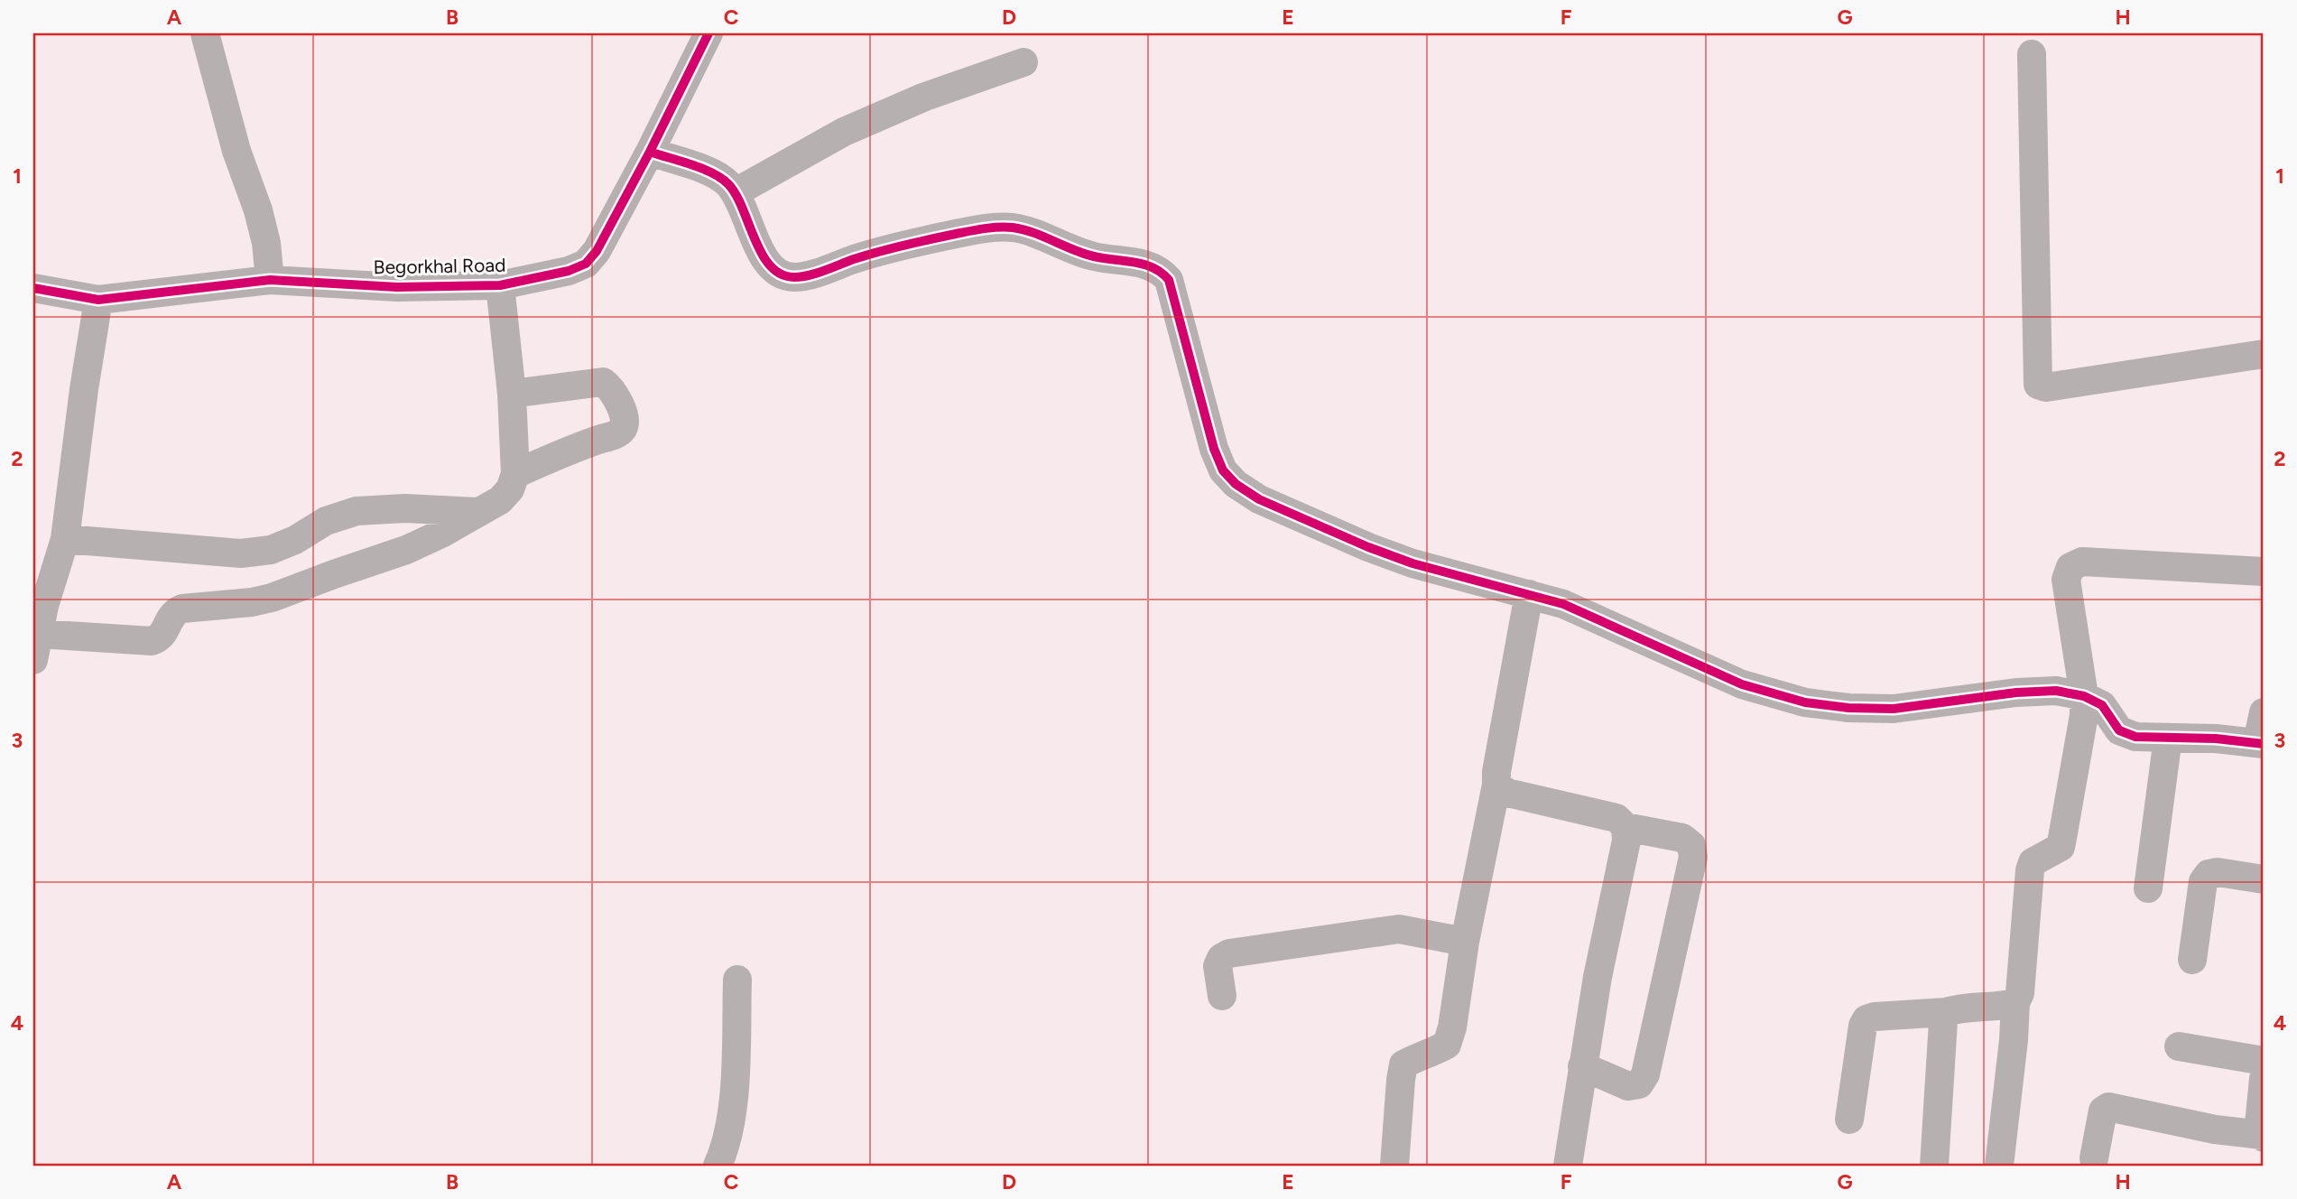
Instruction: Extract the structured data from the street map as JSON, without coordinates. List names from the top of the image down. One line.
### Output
{"streets":{"street":["Begorkhal Road"]},"grid":{"columns":["A","B","C","D","E","F","G","H"],"rows":["1","2","3","4"]}}
